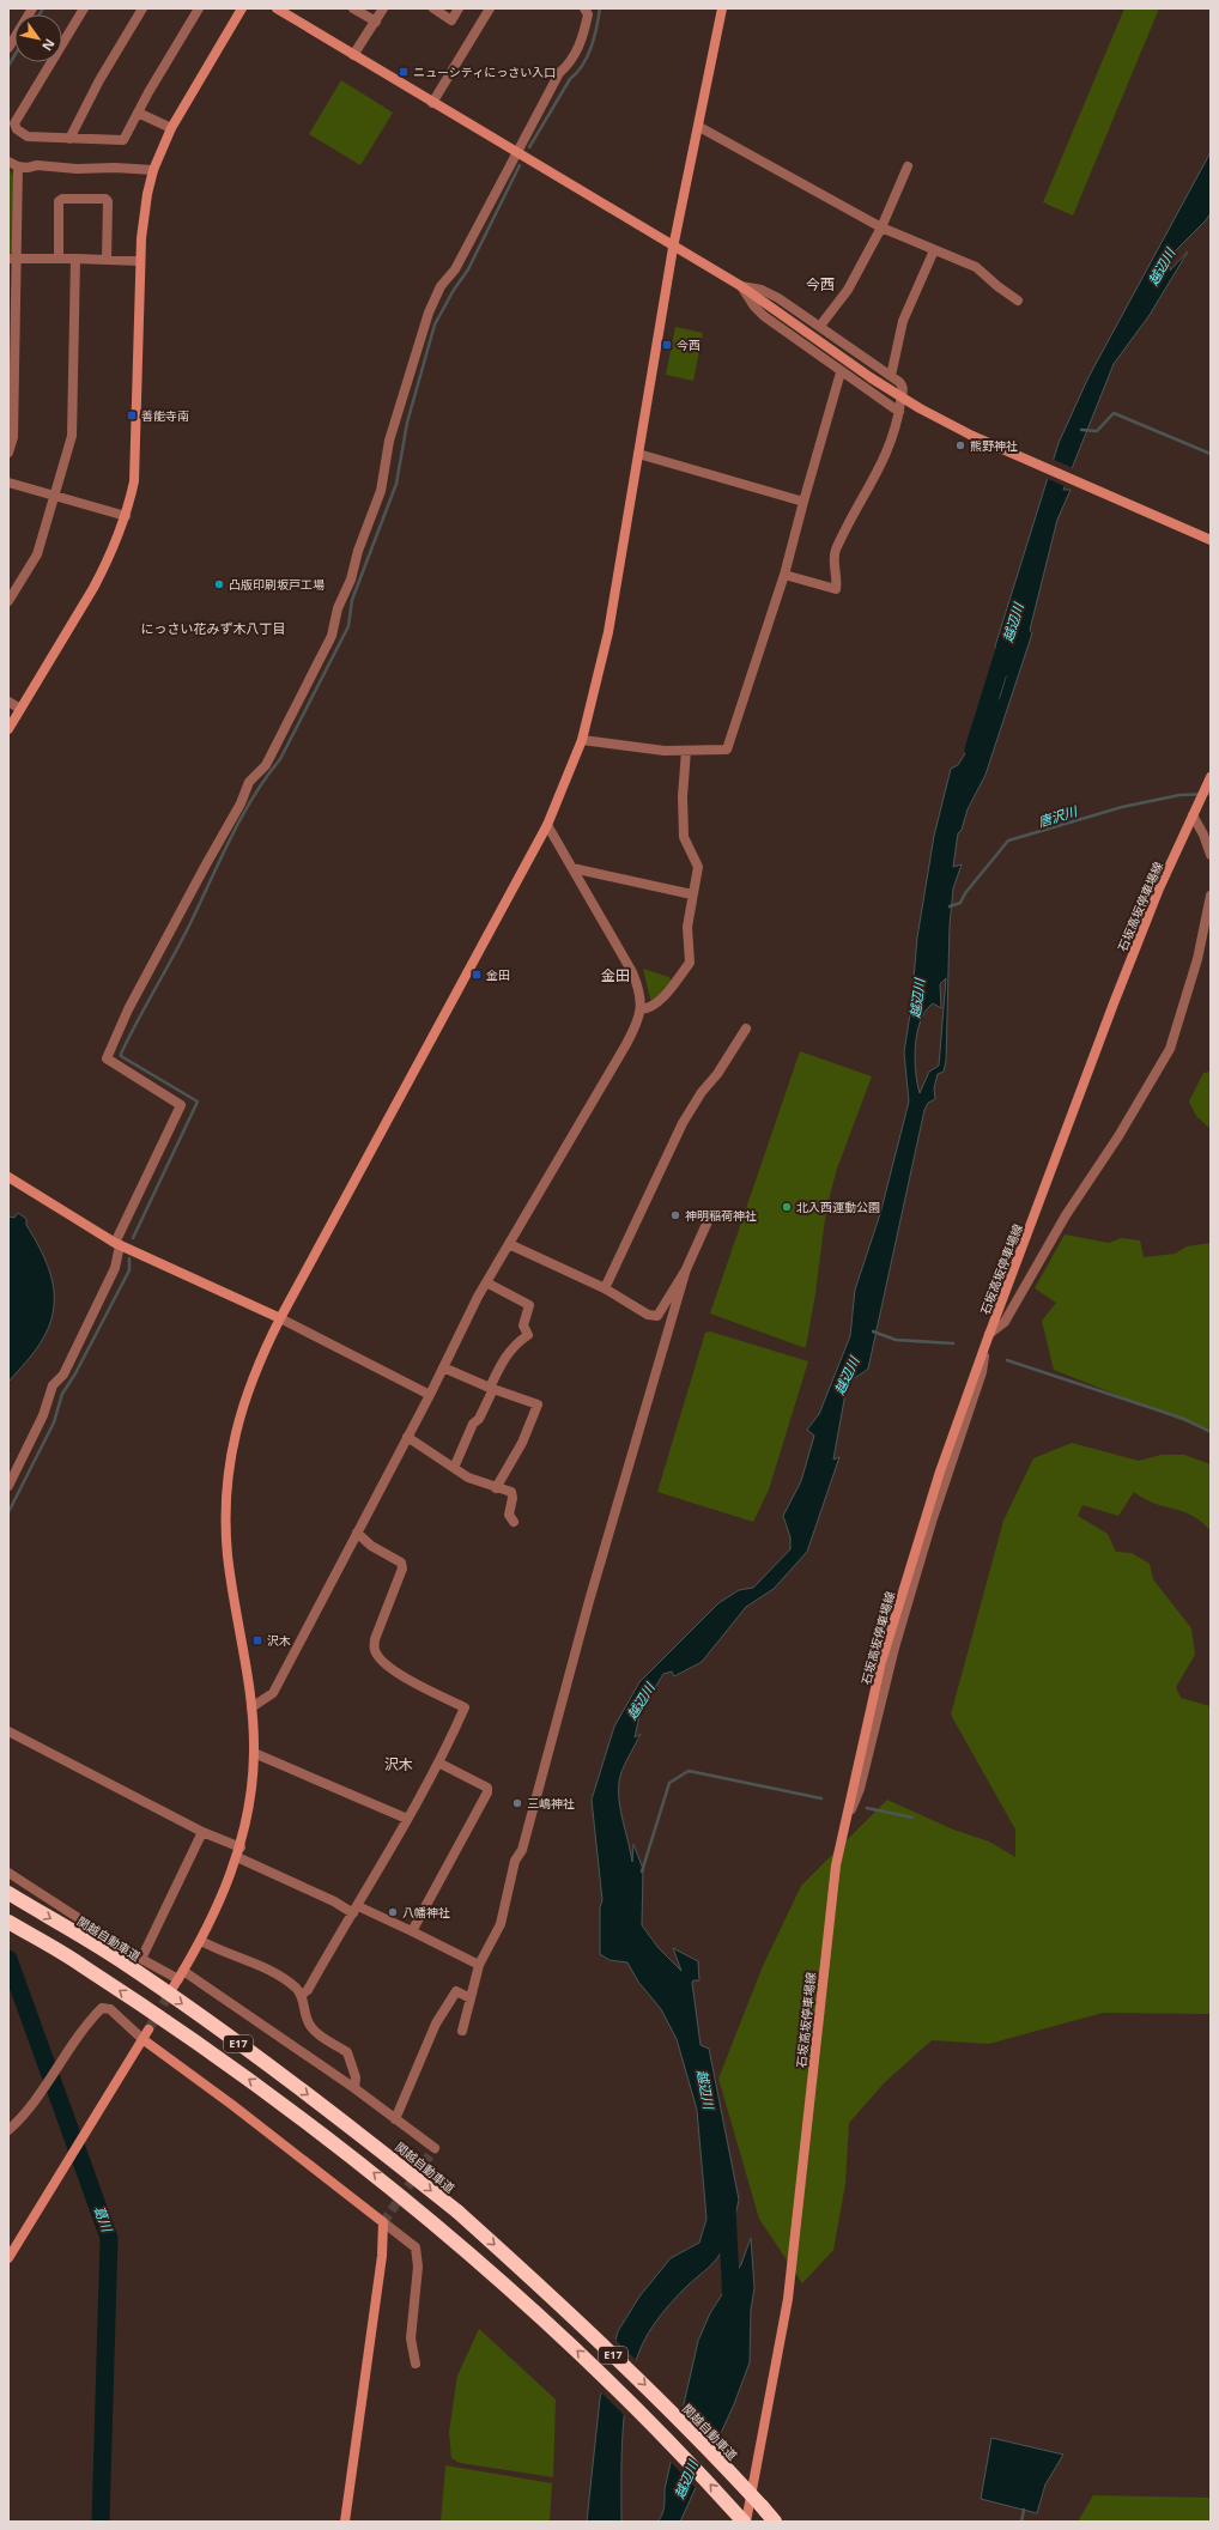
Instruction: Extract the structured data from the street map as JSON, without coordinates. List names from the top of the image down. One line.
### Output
{"streets":{"highway":["関越自動車道","E17"],"street":["石坂高坂停車場線"]},"crossings":[["石坂高坂停車場線","E17"]],"districts":["今西","にっさい花みず木八丁目","金田","沢木"],"water":["越辺川","唐沢川","葛川"],"places":{"transit":["ニューシティにっさい入口","今西","善能寺南","金田","沢木"],"other":["熊野神社","凸版印刷坂戸工場","北入西運動公園","神明稲荷神社","三嶋神社","八幡神社"]},"north":"bottom right"}
